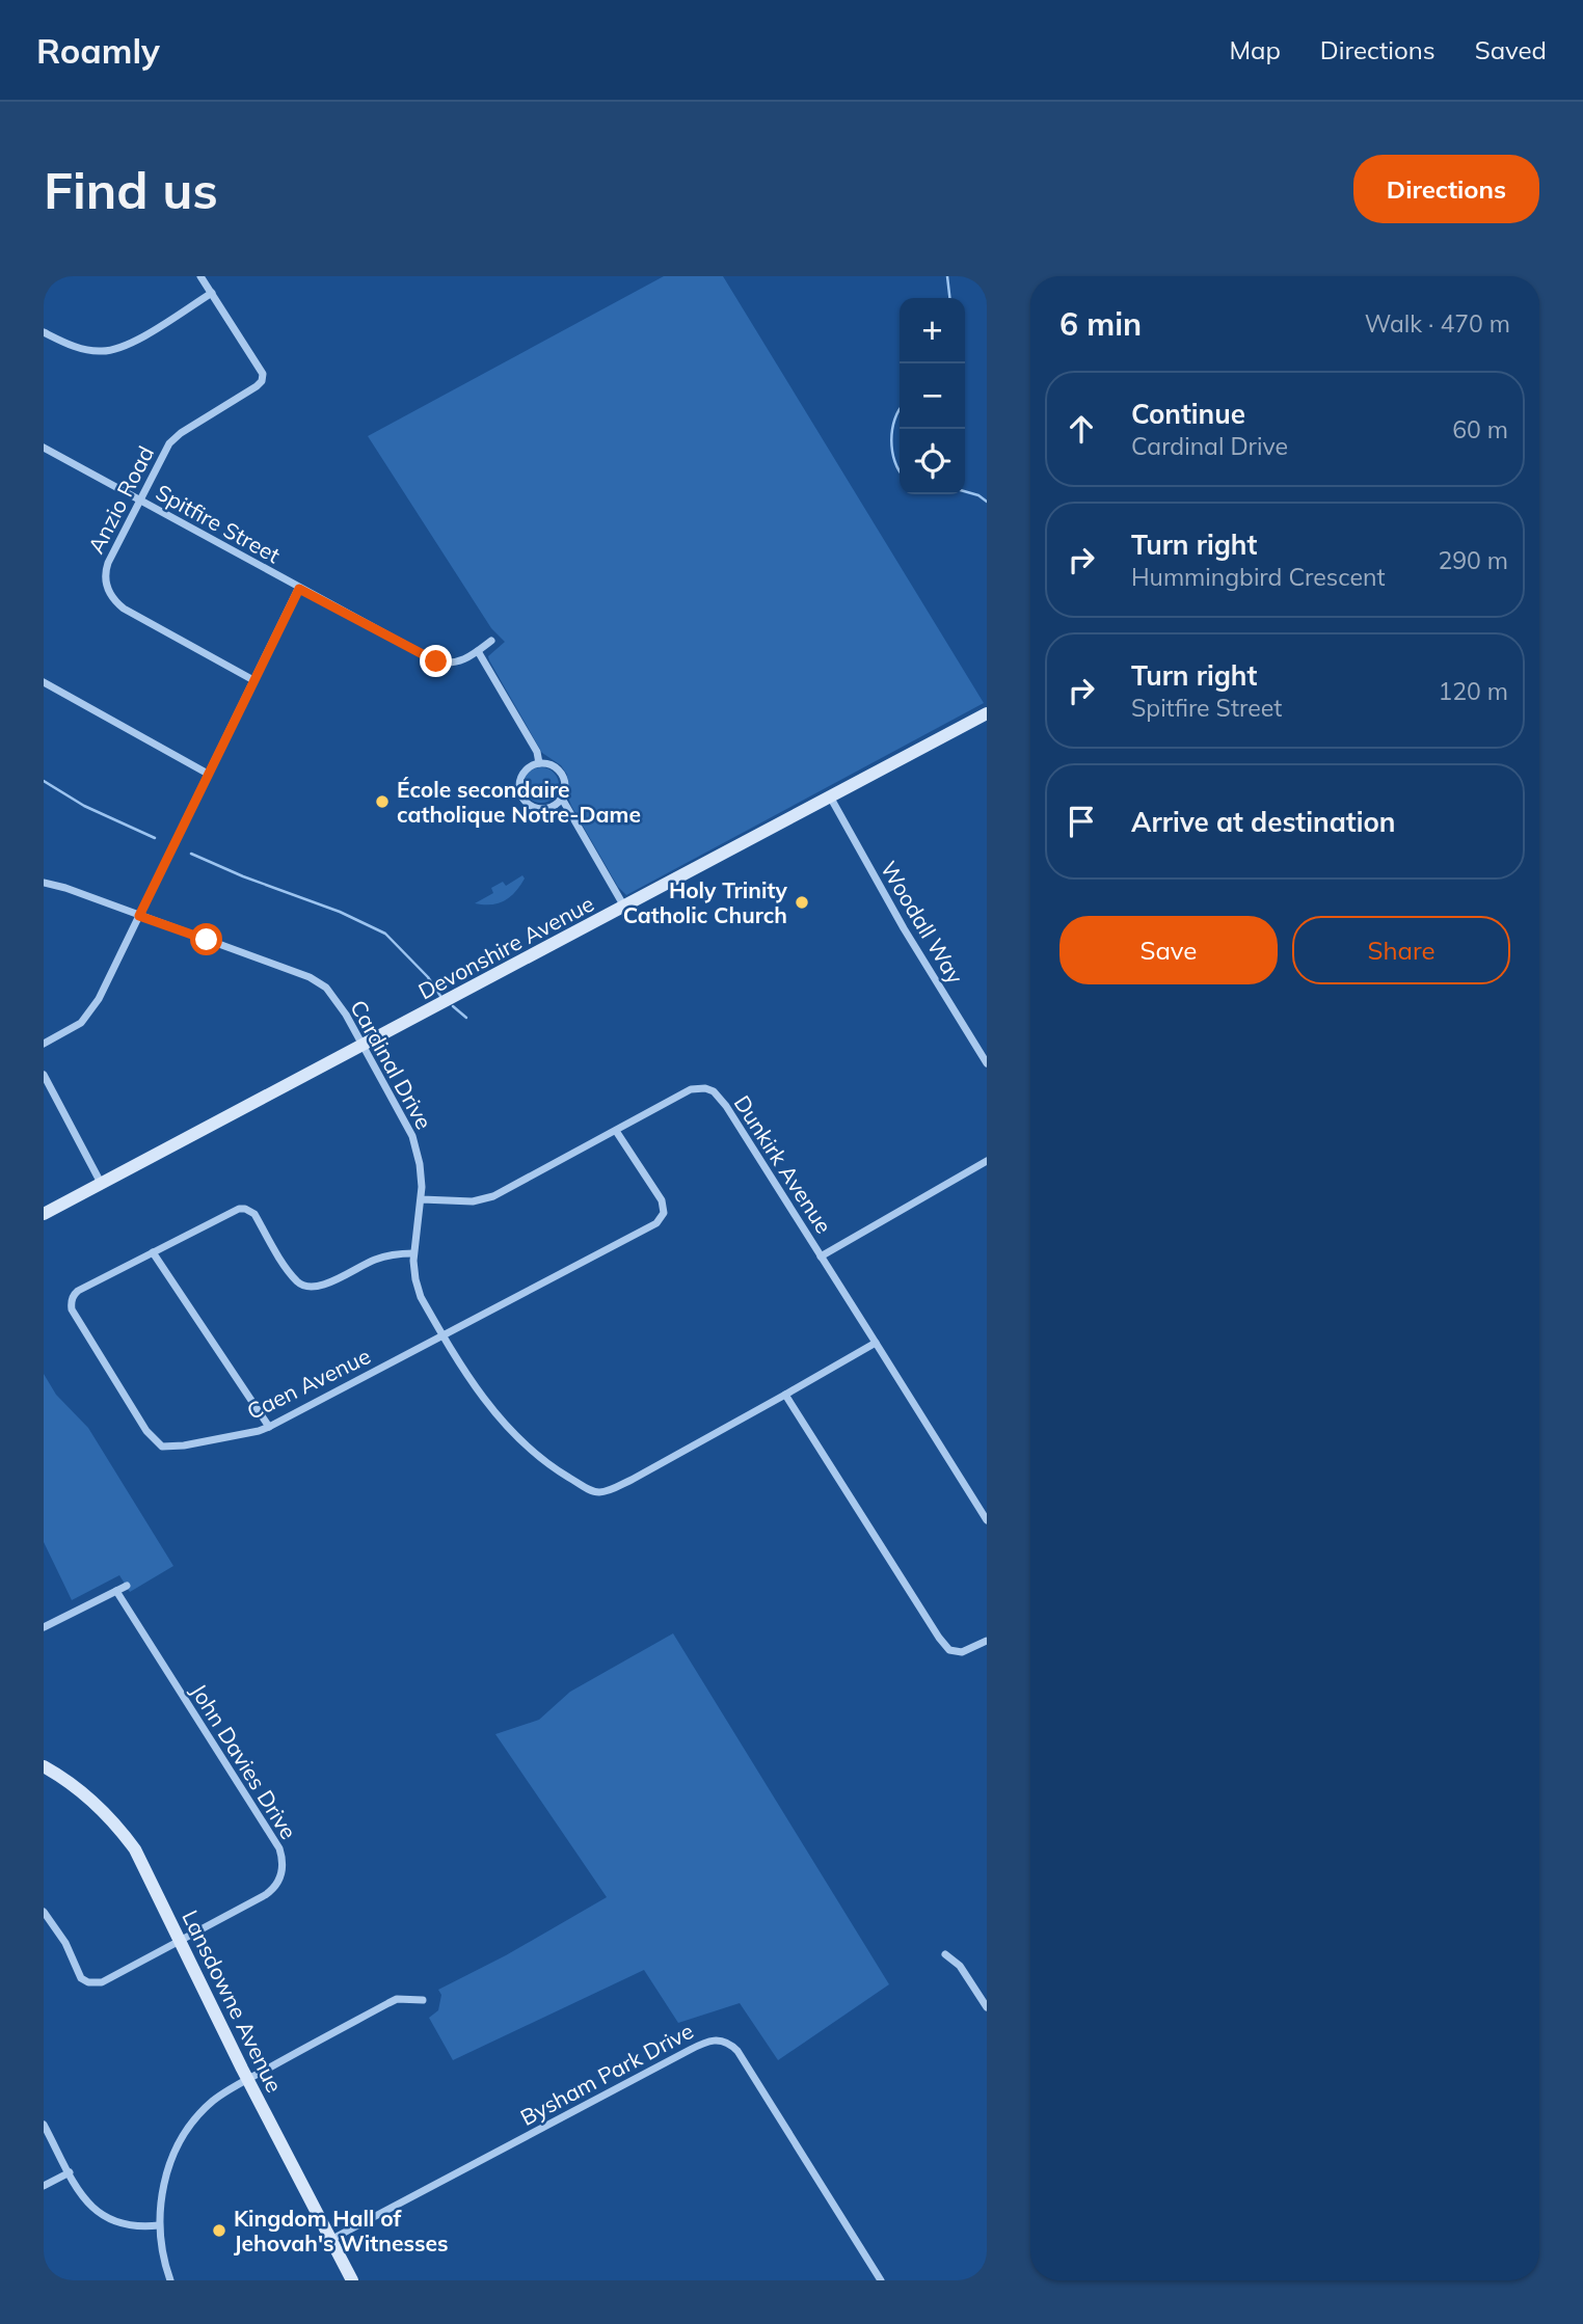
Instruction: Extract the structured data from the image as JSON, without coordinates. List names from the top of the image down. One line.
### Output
{"streets":{"main road":["Devonshire Avenue","Lansdowne Avenue"],"street":["Anzio Road","Spitfire Street","Woodall Way","Cardinal Drive","Dunkirk Avenue","Caen Avenue","John Davies Drive","Bysham Park Drive"]},"crossings":[["Anzio Road","Spitfire Street"],["Woodall Way","Devonshire Avenue"],["Devonshire Avenue","Cardinal Drive"],["Cardinal Drive","Dunkirk Avenue"],["Cardinal Drive","Caen Avenue"],["Dunkirk Avenue","Caen Avenue"],["John Davies Drive","Lansdowne Avenue"],["Lansdowne Avenue","Bysham Park Drive"]],"places":["École secondaire catholique Notre-Dame","Holy Trinity Catholic Church","Kingdom Hall of Jehovah's Witnesses"],"page":{"header":"Roamly","nav":["Map","Directions","Saved"],"buttons":["Directions",["Save","Share"]],"title":"Find us","heading":["6 min","Walk · 470 m"],"map_buttons":["+","−"],"list":[["Continue","Cardinal Drive","60 m"],["Turn right","Hummingbird Crescent","290 m"],["Turn right","Spitfire Street","120 m"],"Arrive at destination"]}}
